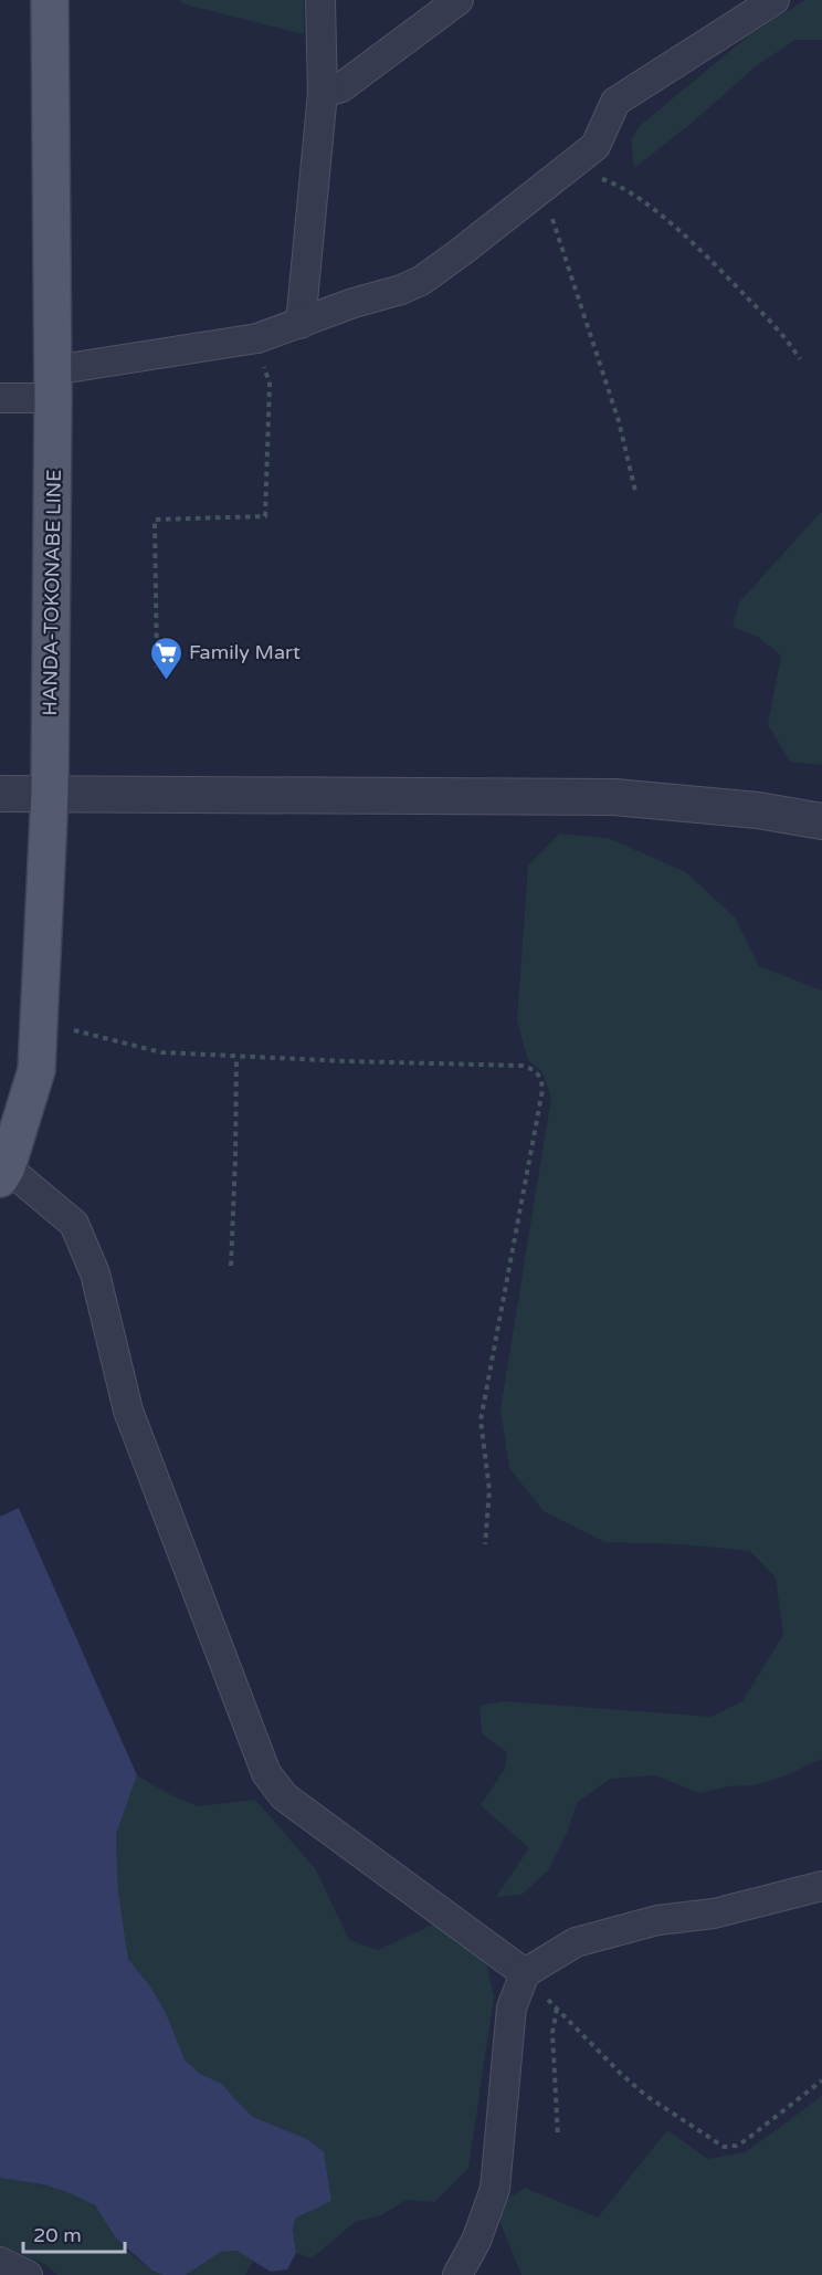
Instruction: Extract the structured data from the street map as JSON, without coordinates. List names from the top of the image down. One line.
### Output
{"streets":{"main road":["HANDA-TOKONABE LINE"]},"places":{"supermarket":["Family Mart"]},"scale_bar":"20 m"}
